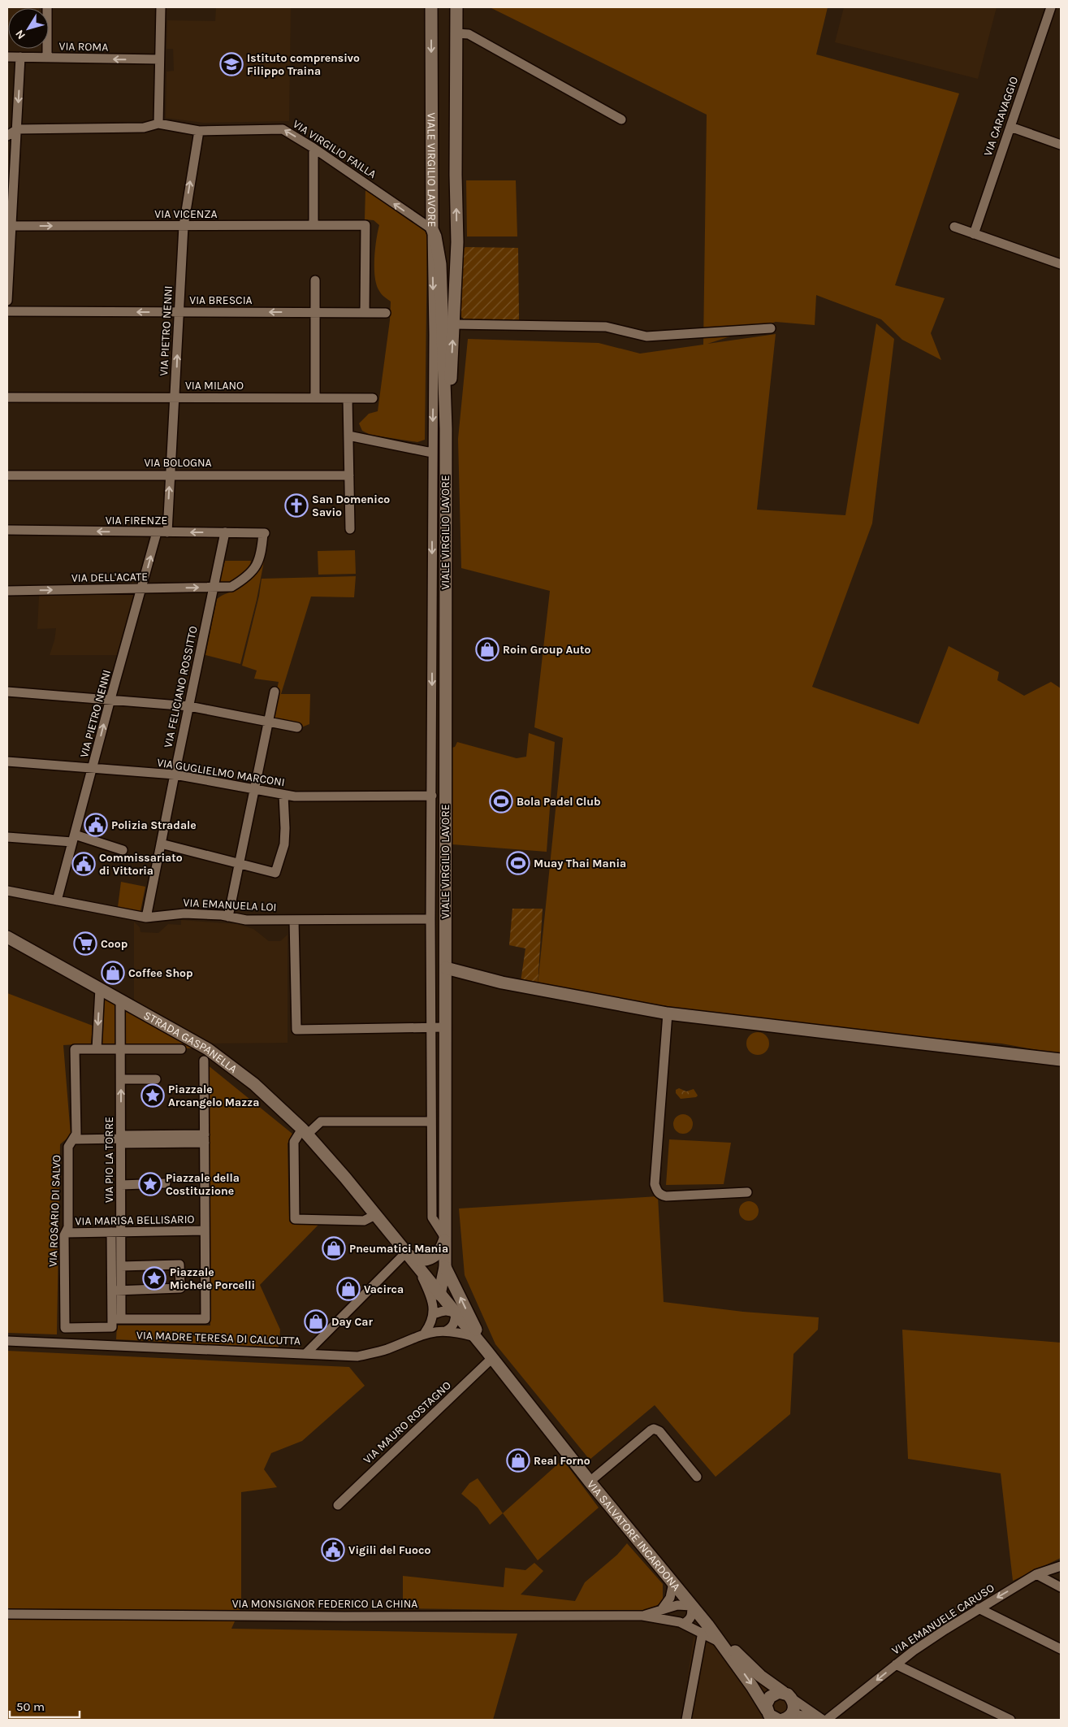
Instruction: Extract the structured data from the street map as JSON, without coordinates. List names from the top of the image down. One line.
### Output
{"streets":{"street":["VIA ROMA","VIA CARAVAGGIO","VIA VIRGILIO FAILLA","VIALE VIRGILIO LAVORE","VIA VICENZA","VIA BRESCIA","VIA PIETRO NENNI","VIA MILANO","VIA BOLOGNA","VIA FIRENZE","VIA DELL'ACATE","VIA FELICIANO ROSSITTO","VIA GUGLIELMO MARCONI","VIA EMANUELA LOI","STRADA GASPANELLA","VIA PIO LA TORRE","VIA ROSARIO DI SALVO","VIA MARISA BELLISARIO","VIA MADRE TERESA DI CALCUTTA","VIA MAURO ROSTAGNO","VIA SALVATORE INCARDONA","VIA MONSIGNOR FEDERICO LA CHINA","VIA EMANUELE CARUSO"]},"crossings":[["VIA VIRGILIO FAILLA","VIALE VIRGILIO LAVORE"],["VIA VIRGILIO FAILLA","VIA PIETRO NENNI"],["VIALE VIRGILIO LAVORE","STRADA GASPANELLA"],["VIALE VIRGILIO LAVORE","VIA SALVATORE INCARDONA"],["VIA VICENZA","VIA BRESCIA"],["VIA VICENZA","VIA PIETRO NENNI"],["VIA BRESCIA","VIA PIETRO NENNI"],["VIA PIETRO NENNI","VIA MILANO"],["VIA PIETRO NENNI","VIA BOLOGNA"],["VIA PIETRO NENNI","VIA FIRENZE"],["VIA PIETRO NENNI","VIA DELL'ACATE"],["VIA PIETRO NENNI","VIA GUGLIELMO MARCONI"],["VIA PIETRO NENNI","VIA EMANUELA LOI"],["VIA FIRENZE","VIA DELL'ACATE"],["VIA FIRENZE","VIA FELICIANO ROSSITTO"],["VIA DELL'ACATE","VIA FELICIANO ROSSITTO"],["VIA FELICIANO ROSSITTO","VIA GUGLIELMO MARCONI"],["VIA FELICIANO ROSSITTO","VIA EMANUELA LOI"],["STRADA GASPANELLA","VIA PIO LA TORRE"],["STRADA GASPANELLA","VIA SALVATORE INCARDONA"],["VIA PIO LA TORRE","VIA MARISA BELLISARIO"],["VIA ROSARIO DI SALVO","VIA MARISA BELLISARIO"],["VIA MADRE TERESA DI CALCUTTA","VIA SALVATORE INCARDONA"],["VIA MAURO ROSTAGNO","VIA SALVATORE INCARDONA"]],"one_way":["VIA ROMA","VIA VIRGILIO FAILLA","VIA VICENZA","VIA BRESCIA","VIA PIETRO NENNI","VIA FIRENZE","VIA DELL'ACATE","VIA EMANUELE CARUSO"],"places":{"school or university":["Istituto comprensivo Filippo Traina"],"church":["San Domenico Savio"],"shop":["Roin Group Auto","Coffee Shop","Pneumatici Mania","Vacirca","Day Car","Real Forno"],"sports":["Bola Padel Club","Muay Thai Mania"],"public building":["Polizia Stradale","Commissariato di Vittoria","Vigili del Fuoco"],"supermarket":["Coop"],"place":["Piazzale Arcangelo Mazza","Piazzale della Costituzione","Piazzale Michele Porcelli"]},"scale_bar":"50 m","north":"bottom left"}
